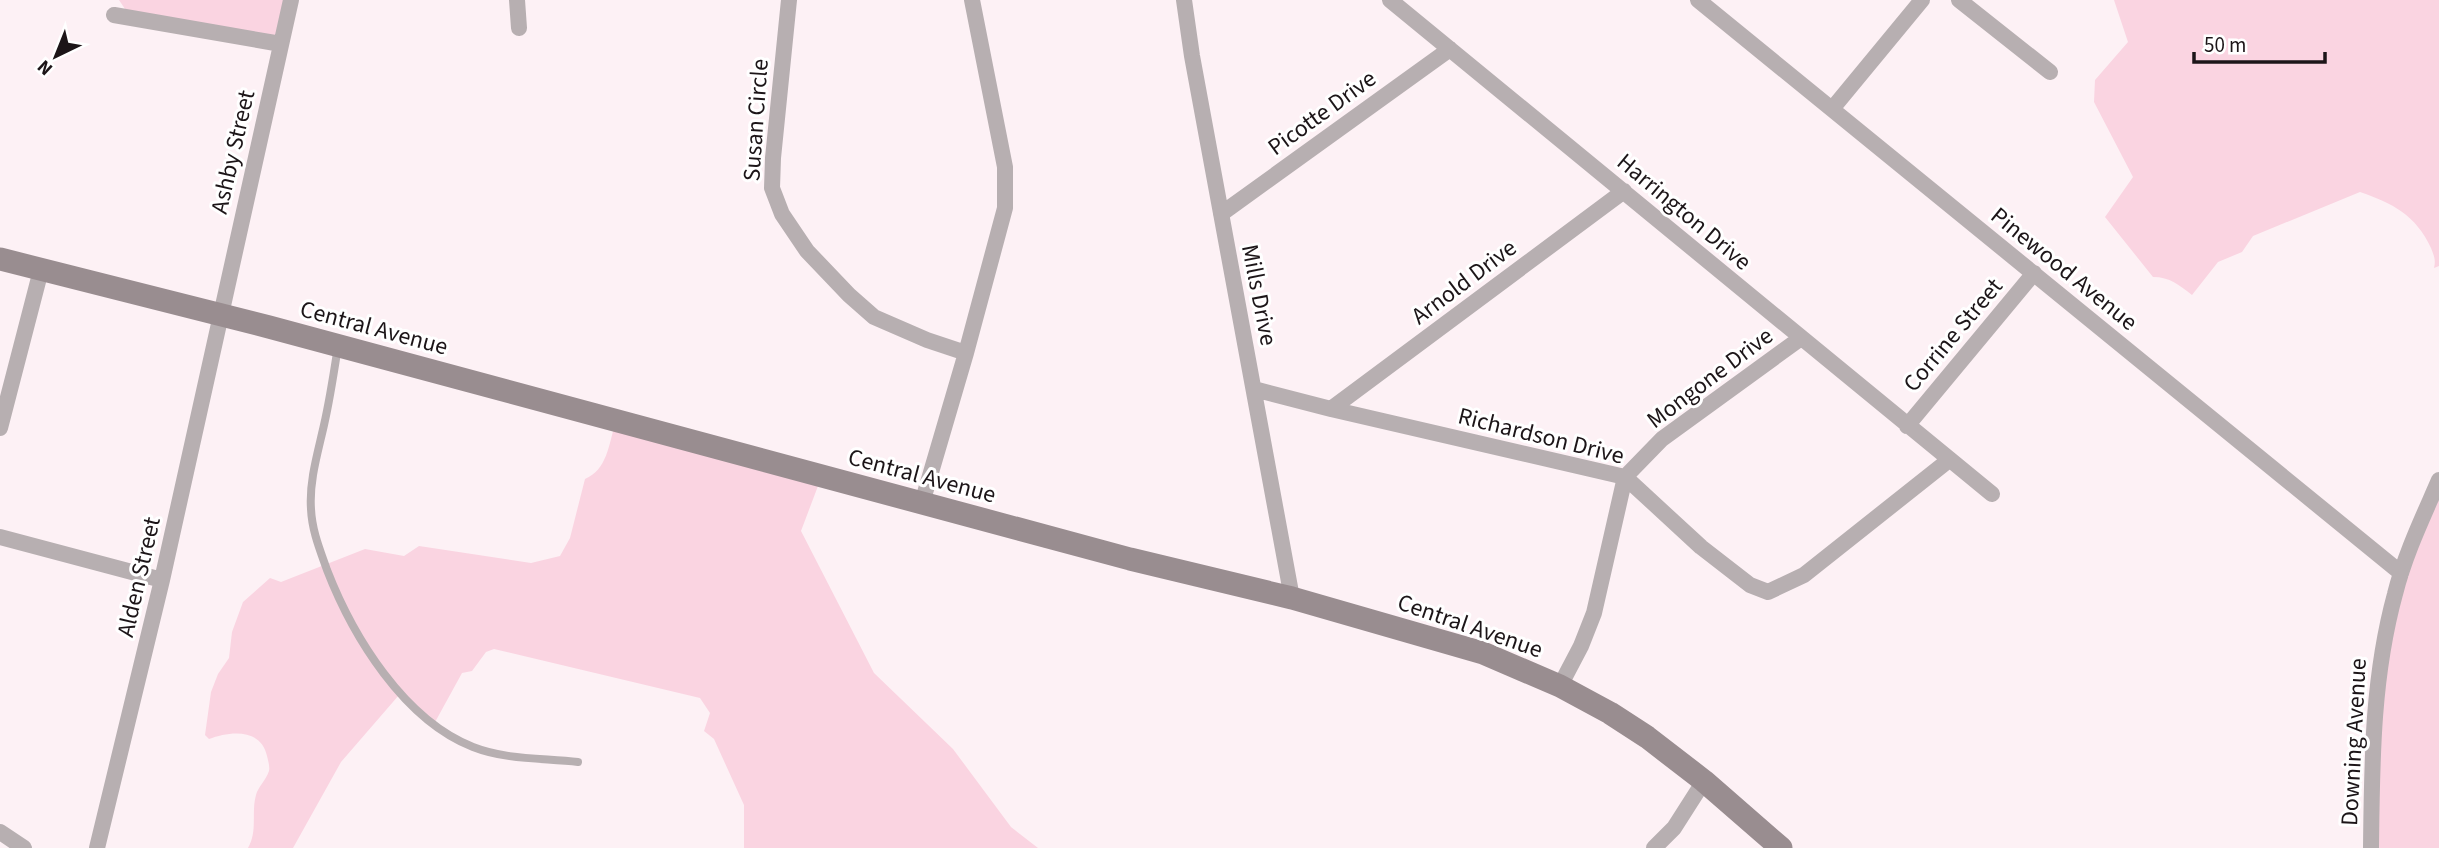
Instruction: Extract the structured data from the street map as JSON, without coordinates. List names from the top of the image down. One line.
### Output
{"streets":{"main road":["Central Avenue"],"street":["Picotte Drive","Susan Circle","Ashby Street","Harrington Drive","Pinewood Avenue","Arnold Drive","Mills Drive","Corrine Street","Mongone Drive","Richardson Drive","Alden Street","Downing Avenue"]},"crossings":[["Picotte Drive","Harrington Drive"],["Picotte Drive","Mills Drive"],["Ashby Street","Central Avenue"],["Ashby Street","Alden Street"],["Harrington Drive","Arnold Drive"],["Harrington Drive","Corrine Street"],["Harrington Drive","Mongone Drive"],["Harrington Drive","Richardson Drive"],["Pinewood Avenue","Corrine Street"],["Pinewood Avenue","Downing Avenue"],["Arnold Drive","Richardson Drive"],["Mills Drive","Central Avenue"],["Mills Drive","Richardson Drive"],["Central Avenue","Alden Street"],["Mongone Drive","Richardson Drive"]],"scale_bar":"50 m","north":"bottom left"}
